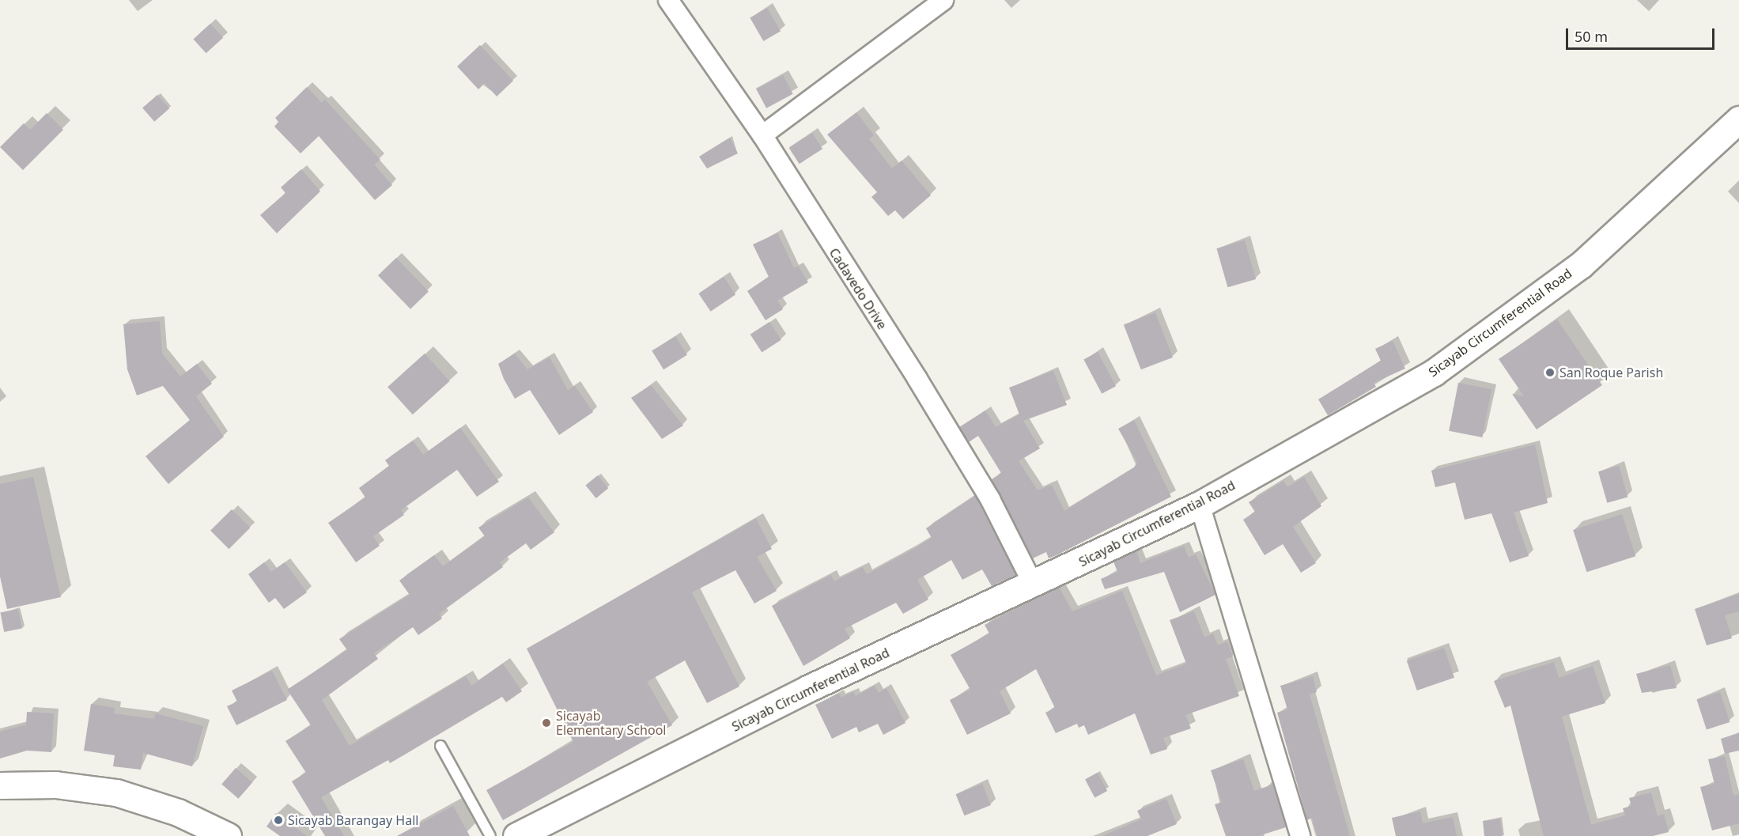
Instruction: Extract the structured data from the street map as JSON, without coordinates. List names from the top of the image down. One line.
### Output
{"streets":{"main road":["Sicayab Circumferential Road"],"street":["Cadavedo Drive"]},"crossings":[["Cadavedo Drive","Sicayab Circumferential Road"]],"places":["San Roque Parish","Sicayab Elementary School","Sicayab Barangay Hall"],"scale_bar":"50 m"}
